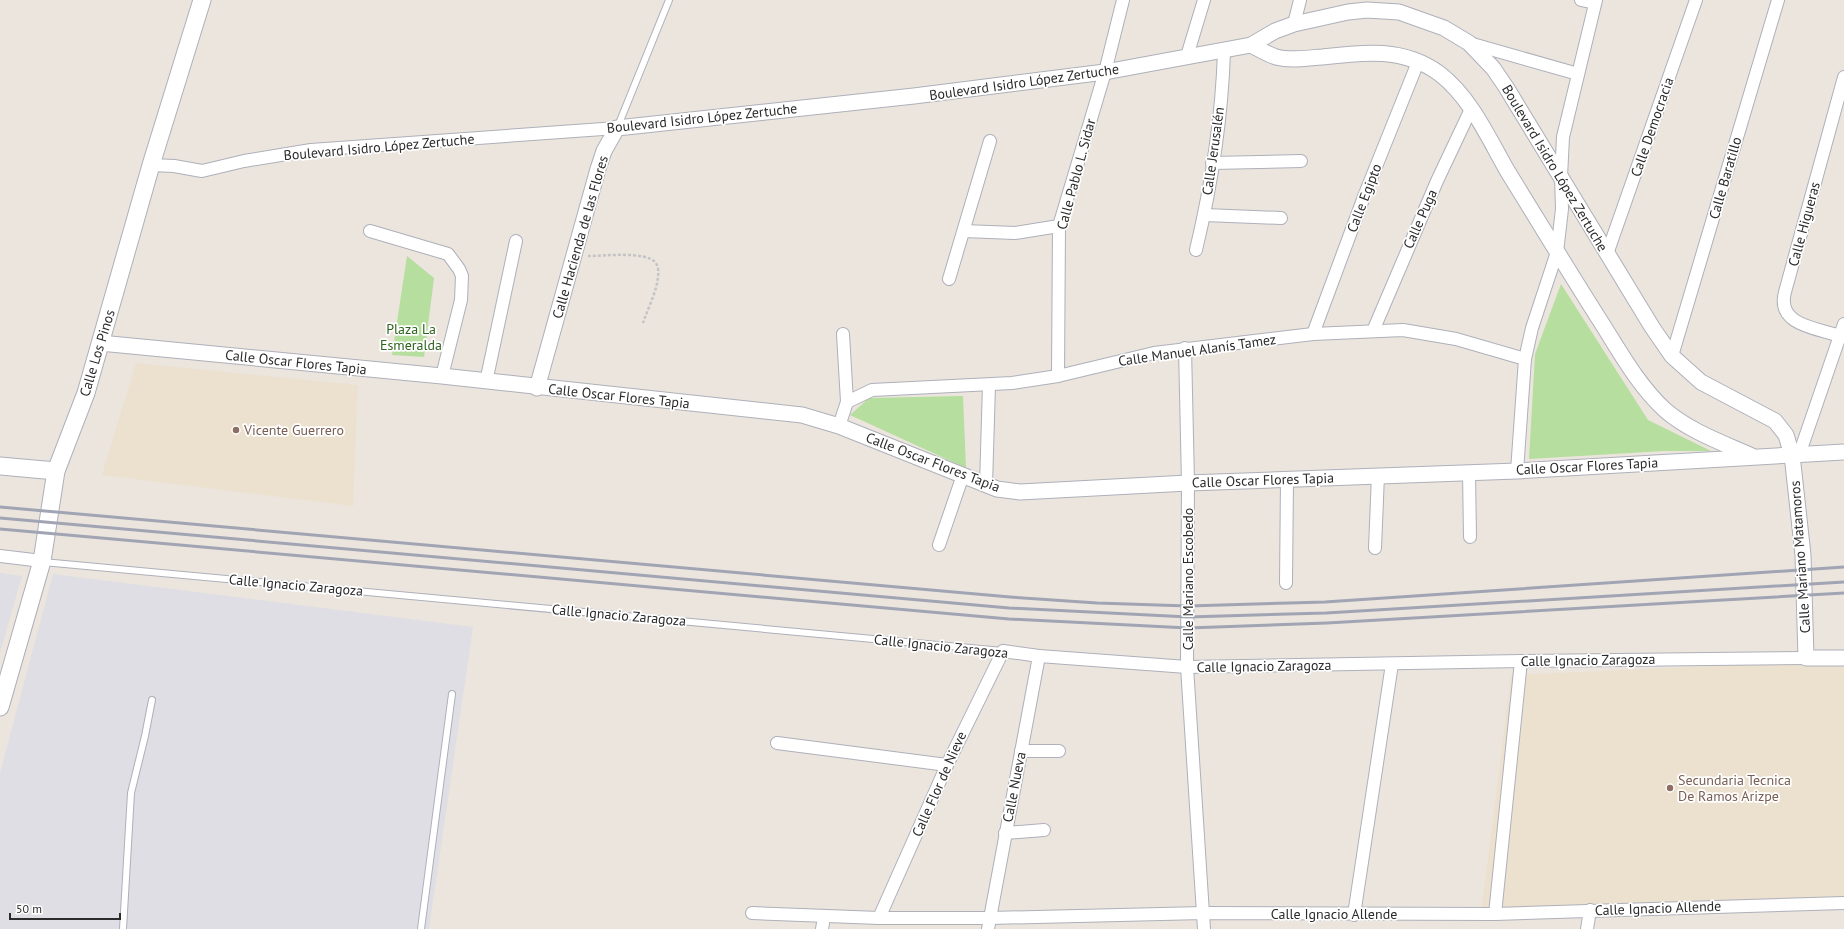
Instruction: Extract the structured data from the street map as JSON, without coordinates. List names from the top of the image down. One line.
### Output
{"streets":{"main road":["Calle Los Pinos"],"street":["Boulevard Isidro López Zertuche","Calle Democracia","Calle Jerusalén","Calle Pablo L. Sidar","Calle Baratillo","Calle Egipto","Calle Puga","Calle Higueras","Calle Hacienda de las Flores","Calle Manuel Alanís Tamez","Calle Oscar Flores Tapia","Calle Mariano Matamoros","Calle Mariano Escobedo","Calle Ignacio Zaragoza","Calle Flor de Nieve","Calle Nueva","Calle Ignacio Allende"]},"crossings":[["Boulevard Isidro López Zertuche","Calle Democracia"],["Boulevard Isidro López Zertuche","Calle Jerusalén"],["Boulevard Isidro López Zertuche","Calle Pablo L. Sidar"],["Boulevard Isidro López Zertuche","Calle Baratillo"],["Boulevard Isidro López Zertuche","Calle Hacienda de las Flores"],["Boulevard Isidro López Zertuche","Calle Los Pinos"],["Boulevard Isidro López Zertuche","Calle Oscar Flores Tapia"],["Boulevard Isidro López Zertuche","Calle Mariano Matamoros"],["Calle Pablo L. Sidar","Calle Manuel Alanís Tamez"],["Calle Egipto","Calle Manuel Alanís Tamez"],["Calle Puga","Calle Manuel Alanís Tamez"],["Calle Hacienda de las Flores","Calle Oscar Flores Tapia"],["Calle Manuel Alanís Tamez","Calle Mariano Escobedo"],["Calle Los Pinos","Calle Oscar Flores Tapia"],["Calle Los Pinos","Calle Ignacio Zaragoza"],["Calle Oscar Flores Tapia","Calle Mariano Matamoros"],["Calle Oscar Flores Tapia","Calle Mariano Escobedo"],["Calle Mariano Matamoros","Calle Ignacio Zaragoza"],["Calle Mariano Escobedo","Calle Ignacio Zaragoza"],["Calle Mariano Escobedo","Calle Ignacio Allende"],["Calle Ignacio Zaragoza","Calle Flor de Nieve"],["Calle Ignacio Zaragoza","Calle Nueva"],["Calle Flor de Nieve","Calle Ignacio Allende"],["Calle Nueva","Calle Ignacio Allende"]],"parks":["Plaza La Esmeralda"],"places":["Vicente Guerrero","Secundaria Tecnica De Ramos Arizpe"],"scale_bar":"50 m"}
